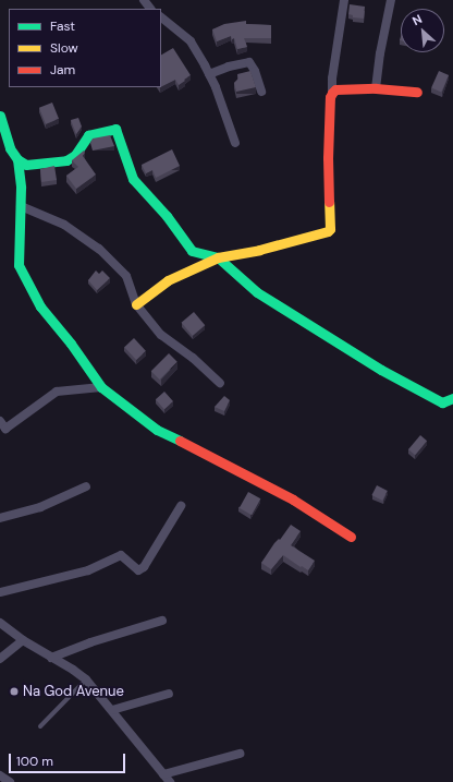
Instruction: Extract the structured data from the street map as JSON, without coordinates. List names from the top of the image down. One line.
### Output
{"places":["Na God Avenue"],"legend":["Fast","Slow","Jam"],"scale_bar":"100 m","north":"top left"}
